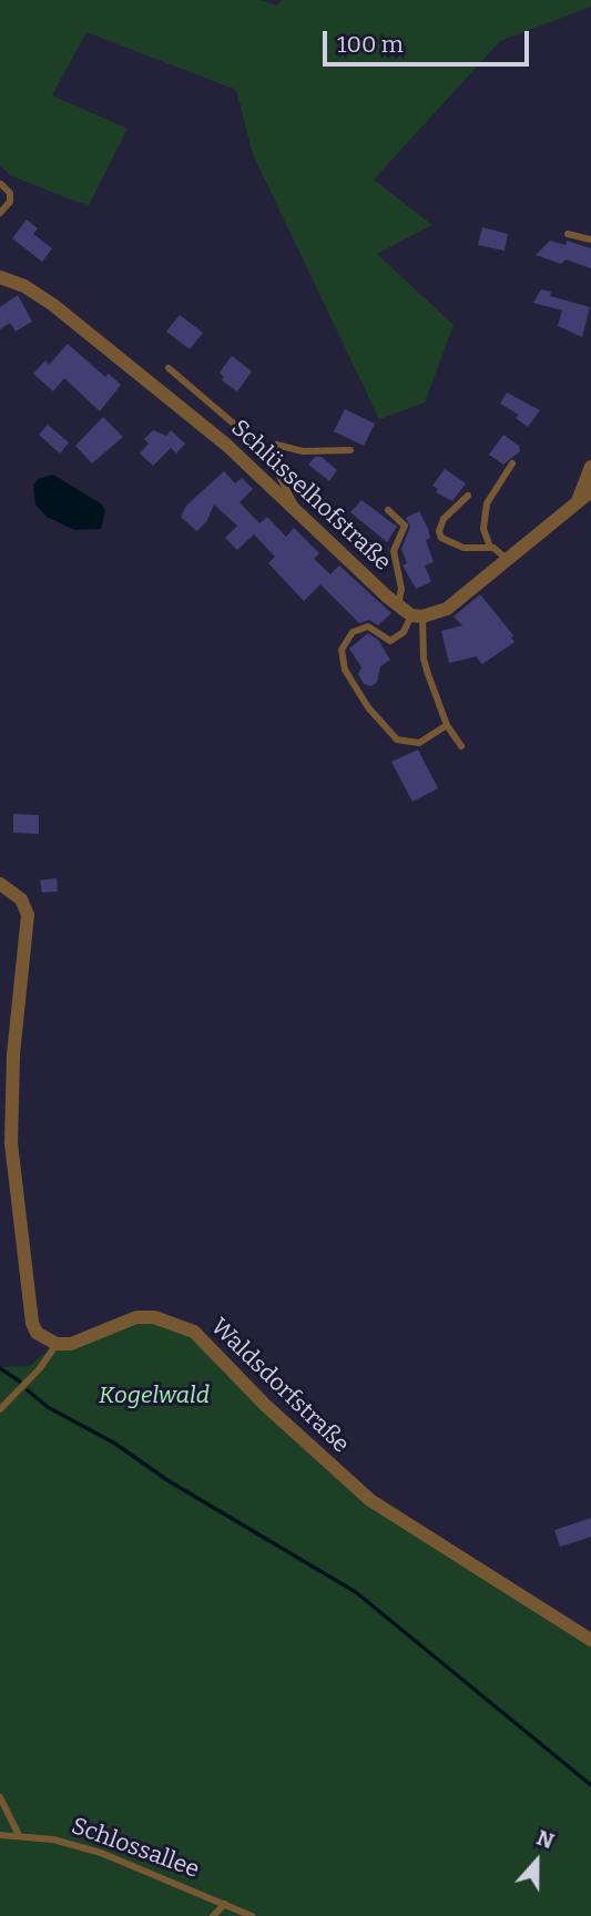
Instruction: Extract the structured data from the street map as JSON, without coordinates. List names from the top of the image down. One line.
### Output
{"streets":{"street":["Schlüsselhofstraße","Waldsdorfstraße"],"lane":["Schlossallee"]},"parks":["Kogelwald"],"scale_bar":"100 m","north":"top"}
